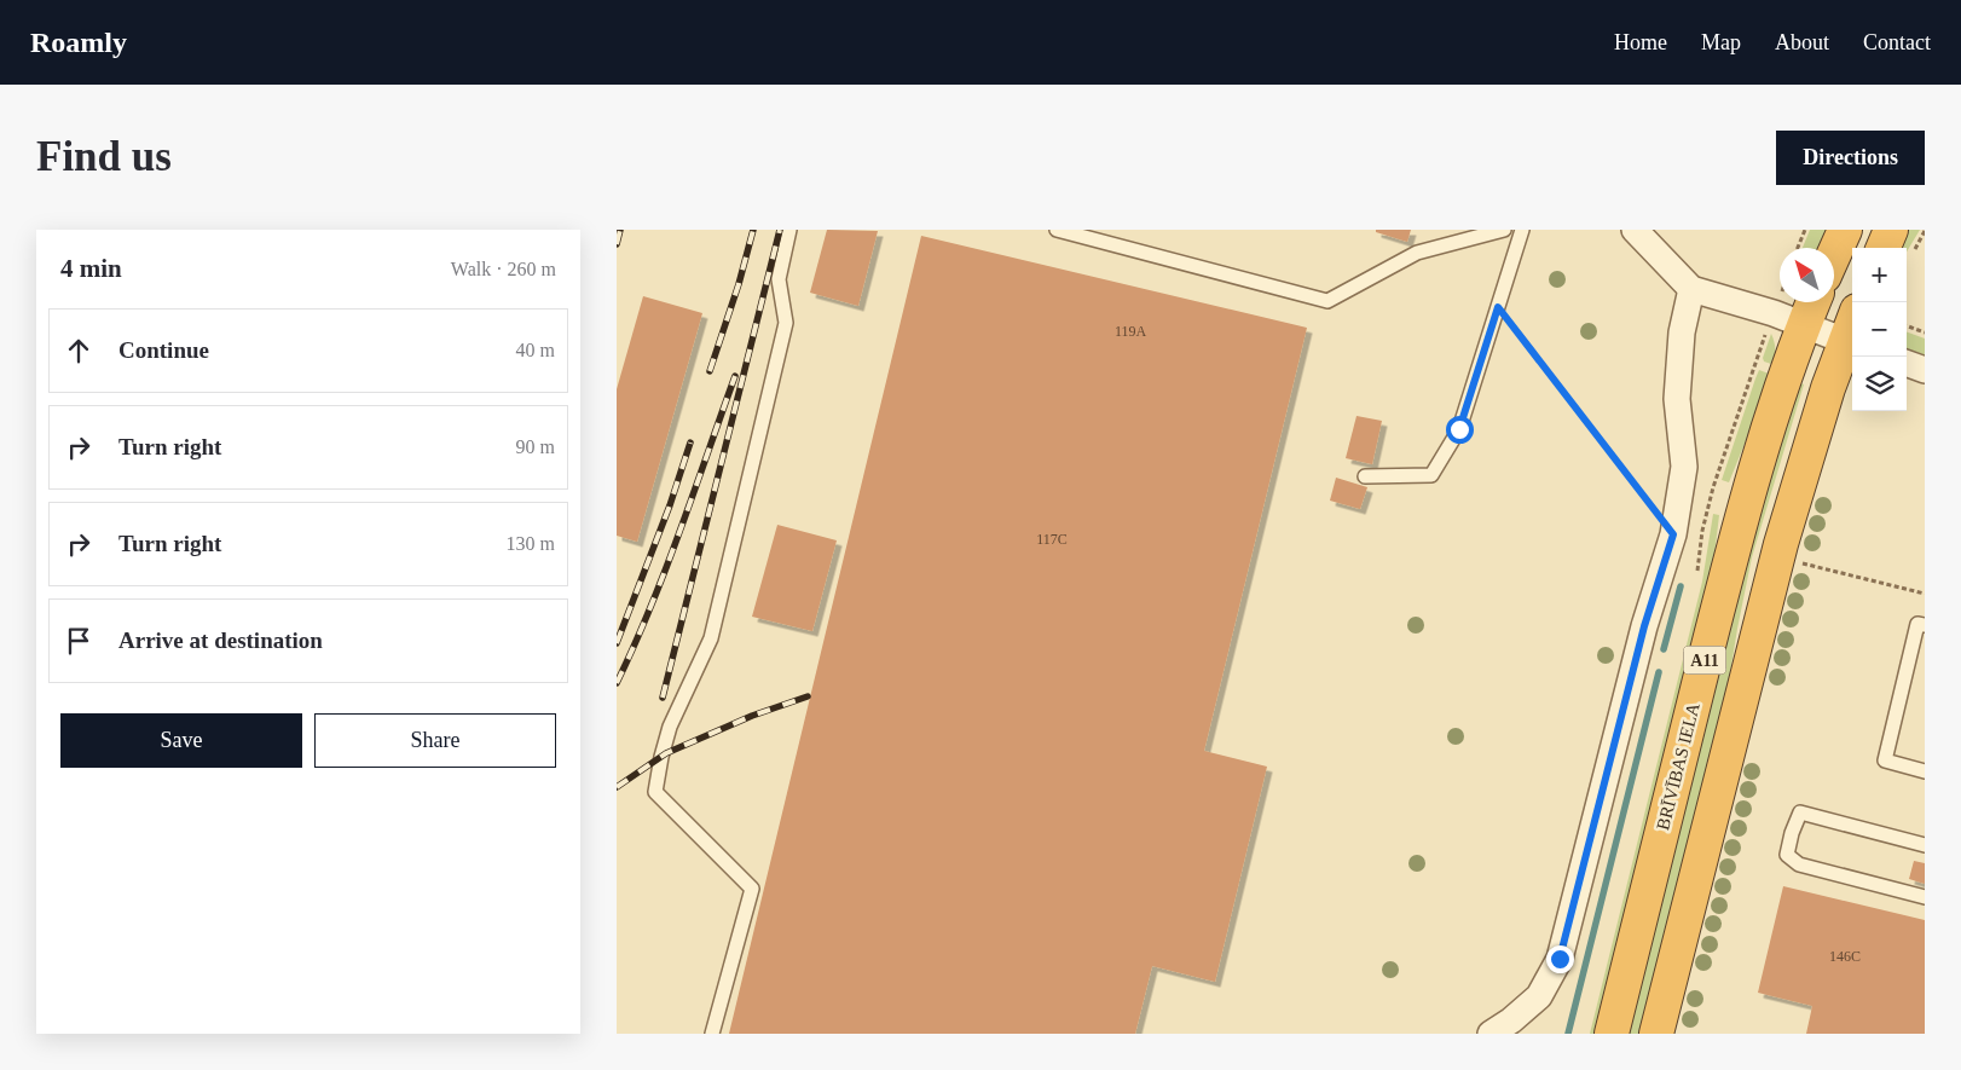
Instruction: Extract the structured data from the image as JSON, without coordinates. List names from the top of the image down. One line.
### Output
{"streets":{"highway":["A11","BRĪVĪBAS IELA"]},"house_numbers":["119A","117C","146C"],"north":"top left","page":{"header":"Roamly","nav":["Home","Map","About","Contact"],"buttons":["Directions",["Save","Share"]],"title":"Find us","heading":["4 min","Walk · 260 m"],"map_buttons":["+","−"],"list":[["Continue","40 m"],["Turn right","90 m"],["Turn right","130 m"],"Arrive at destination"]}}
